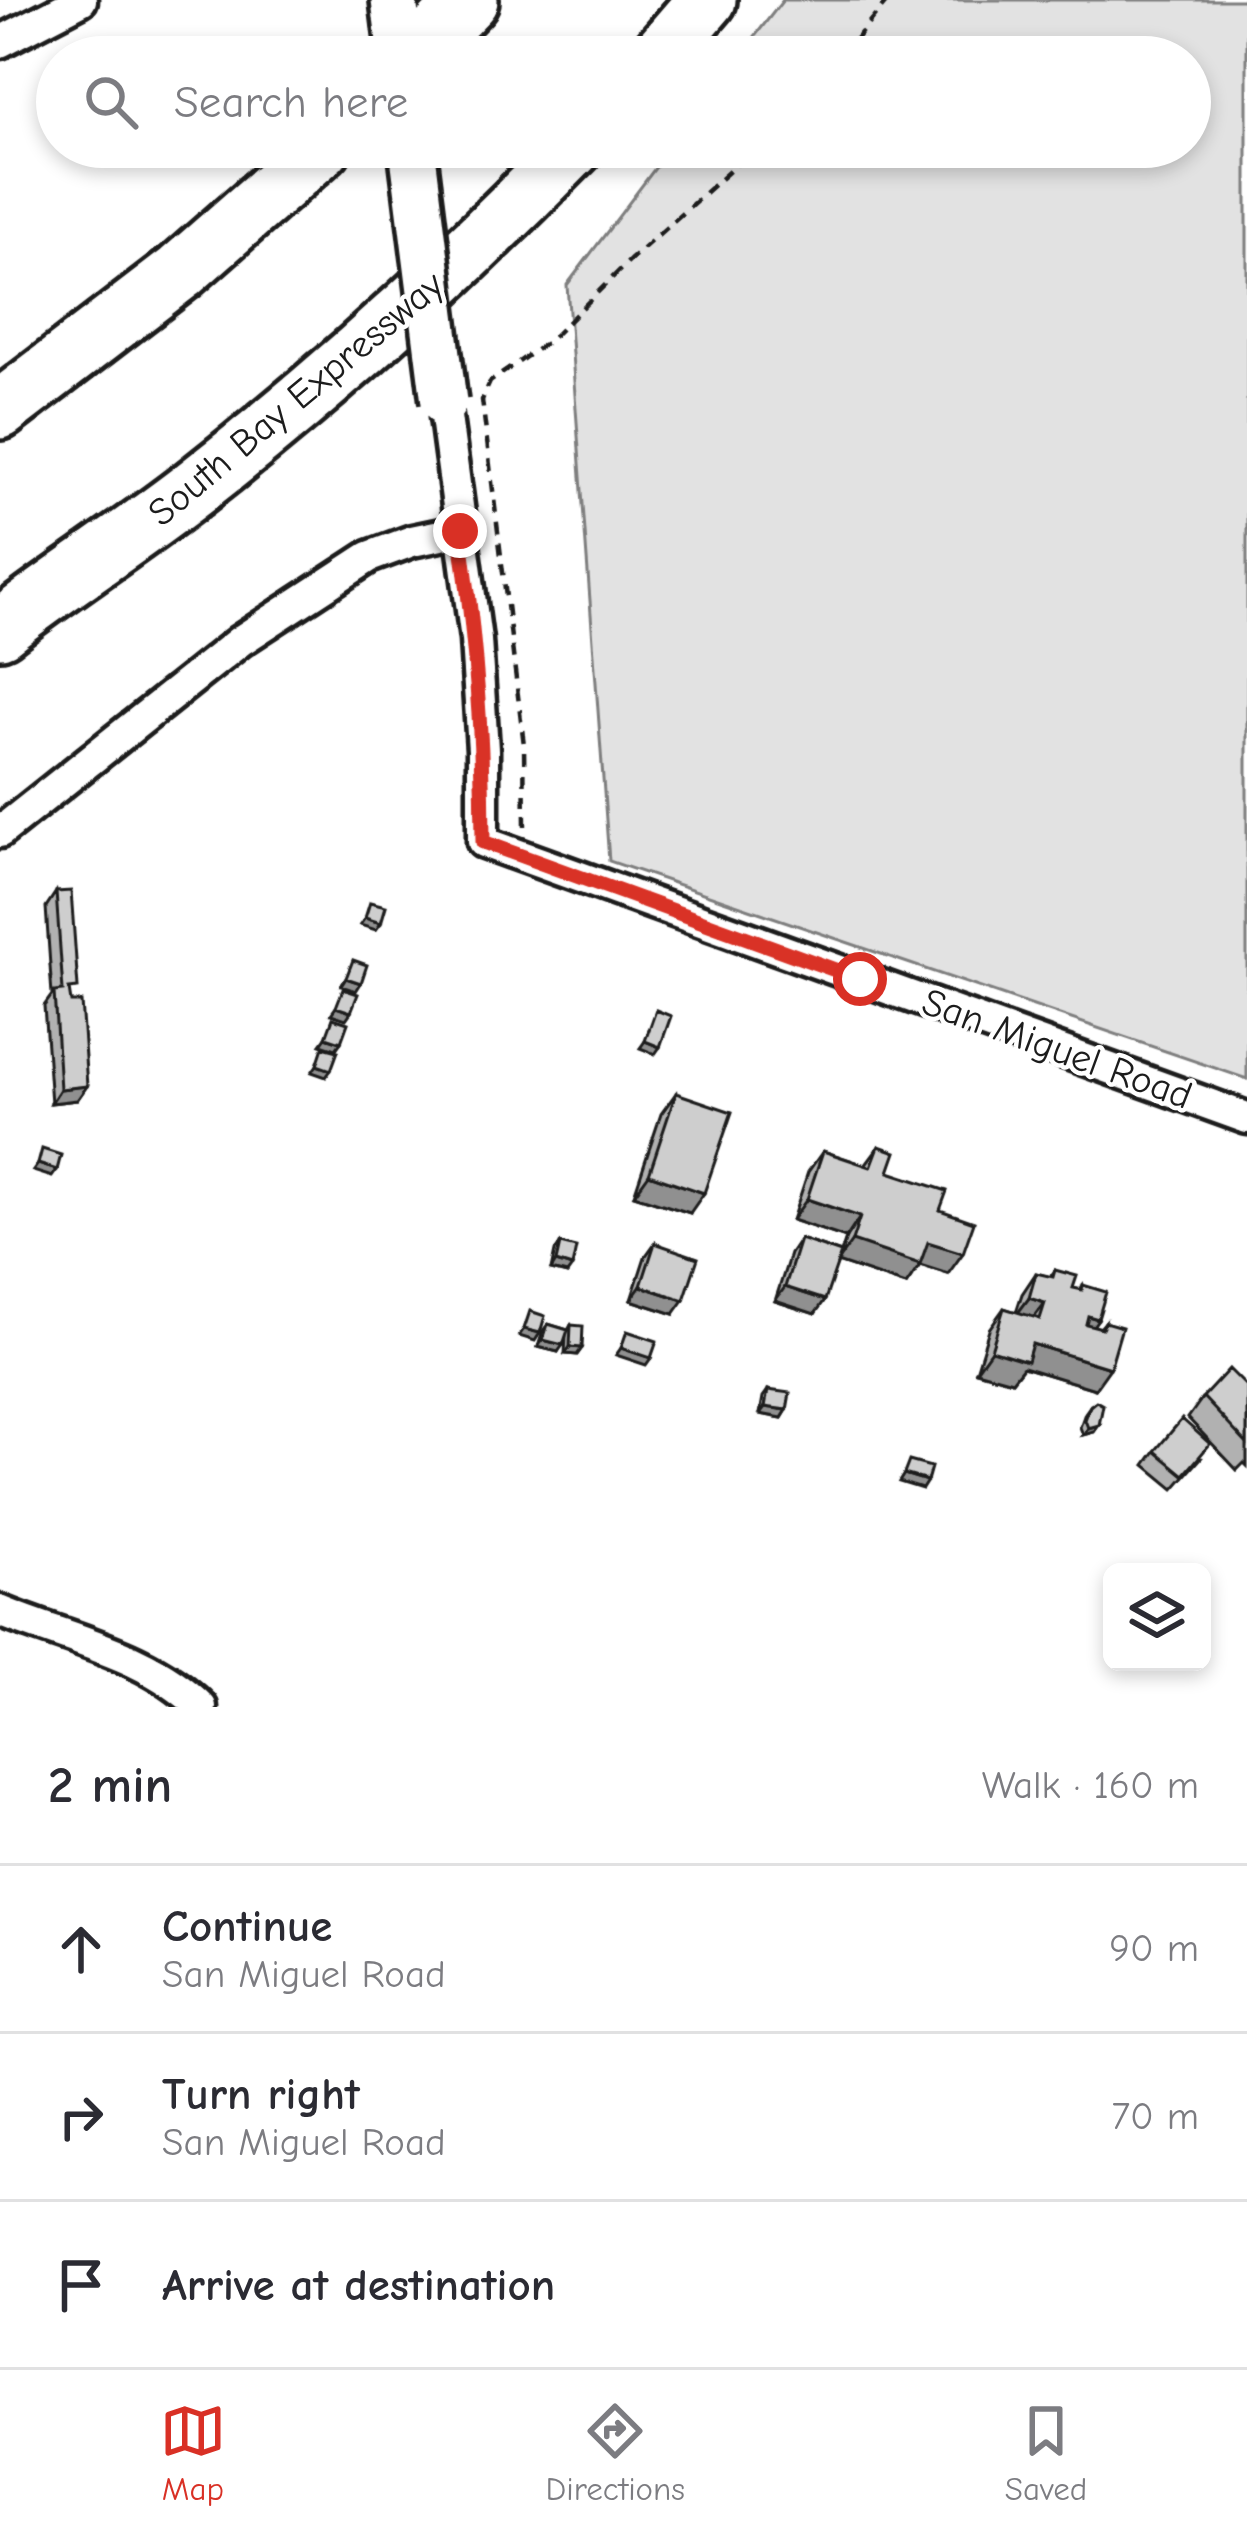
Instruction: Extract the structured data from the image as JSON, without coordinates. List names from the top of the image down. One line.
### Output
{"streets":{"highway":["South Bay Expressway"],"street":["San Miguel Road"]},"page":{"search":"Search here","heading":["2 min","Walk · 160 m"],"list":[["Continue","San Miguel Road","90 m"],["Turn right","San Miguel Road","70 m"],"Arrive at destination"],"nav":["Map","Directions","Saved"]}}
